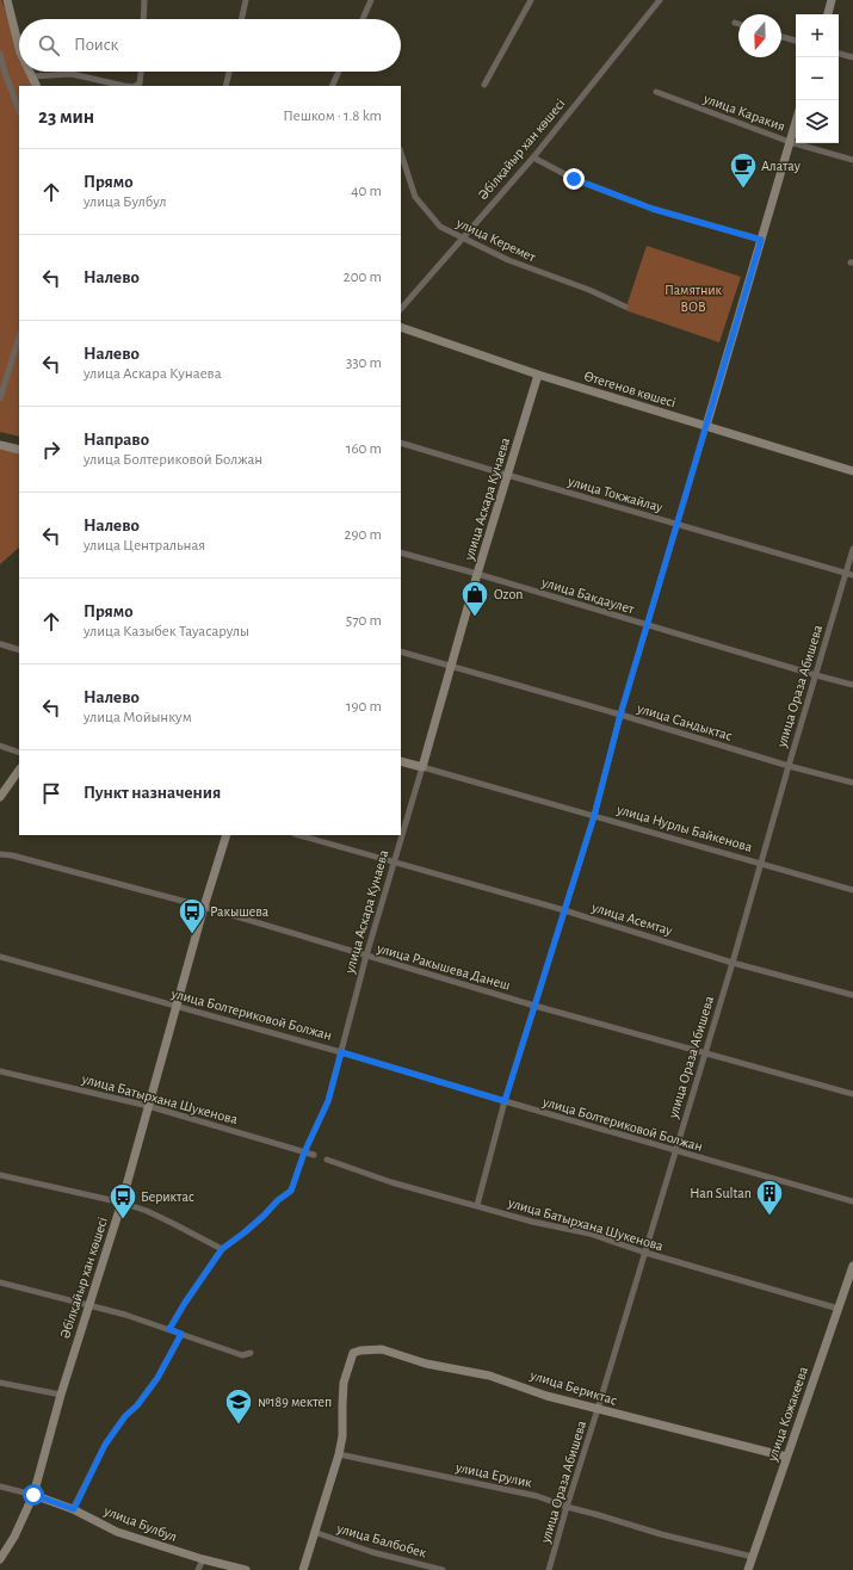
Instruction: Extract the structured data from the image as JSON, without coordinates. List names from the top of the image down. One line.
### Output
{"streets":{"street":["улица Каракия","Әбілқайыр хан көшесі","улица Керемет","Өтегенов көшесі","улица Токжайлау","улица Аскара Кунаева","улица Бакдаулет","улица Ораза Абишева","улица Сандыктас","улица Нурлы Байкенова","улица Асемтау","улица Ракышева Данеш","улица Болтериковой Болжан","улица Батырхана Шукенова","улица Бериктас","улица Кожакеева","улица Ерулик","улица Булбул","улица Балбобек"]},"crossings":[["Әбілқайыр хан көшесі","улица Керемет"],["Әбілқайыр хан көшесі","улица Ракышева Данеш"],["Әбілқайыр хан көшесі","улица Болтериковой Болжан"],["Әбілқайыр хан көшесі","улица Батырхана Шукенова"],["Әбілқайыр хан көшесі","улица Булбул"],["Өтегенов көшесі","улица Аскара Кунаева"],["улица Токжайлау","улица Аскара Кунаева"],["улица Токжайлау","улица Ораза Абишева"],["улица Аскара Кунаева","улица Бакдаулет"],["улица Аскара Кунаева","улица Сандыктас"],["улица Аскара Кунаева","улица Нурлы Байкенова"],["улица Аскара Кунаева","улица Асемтау"],["улица Аскара Кунаева","улица Ракышева Данеш"],["улица Аскара Кунаева","улица Болтериковой Болжан"],["улица Аскара Кунаева","улица Батырхана Шукенова"],["улица Бакдаулет","улица Ораза Абишева"],["улица Ораза Абишева","улица Сандыктас"],["улица Ораза Абишева","улица Нурлы Байкенова"],["улица Ораза Абишева","улица Асемтау"],["улица Ораза Абишева","улица Ракышева Данеш"],["улица Ораза Абишева","улица Болтериковой Болжан"],["улица Ораза Абишева","улица Батырхана Шукенова"],["улица Ораза Абишева","улица Бериктас"],["улица Ораза Абишева","улица Ерулик"],["улица Батырхана Шукенова","улица Кожакеева"],["улица Бериктас","улица Кожакеева"],["улица Бериктас","улица Ерулик"],["улица Кожакеева","улица Ерулик"]],"parks":["Памятник ВОВ"],"places":{"cafe":["Алатау"],"shop":["Ozon"],"bus stop":["Ракышева","Бериктас"],"building":["Han Sultan"],"school or university":["№189 мектеп"]},"north":"bottom","page":{"map_buttons":["+","−"],"search":"Поиск","heading":["23 мин","Пешком · 1.8 km"],"list":[["Прямо","улица Булбул","40 m"],["Налево","200 m"],["Налево","улица Аскара Кунаева","330 m"],["Направо","улица Болтериковой Болжан","160 m"],["Налево","улица Центральная","290 m"],["Прямо","улица Казыбек Тауасарулы","570 m"],["Налево","улица Мойынкум","190 m"],"Пункт назначения"]}}
